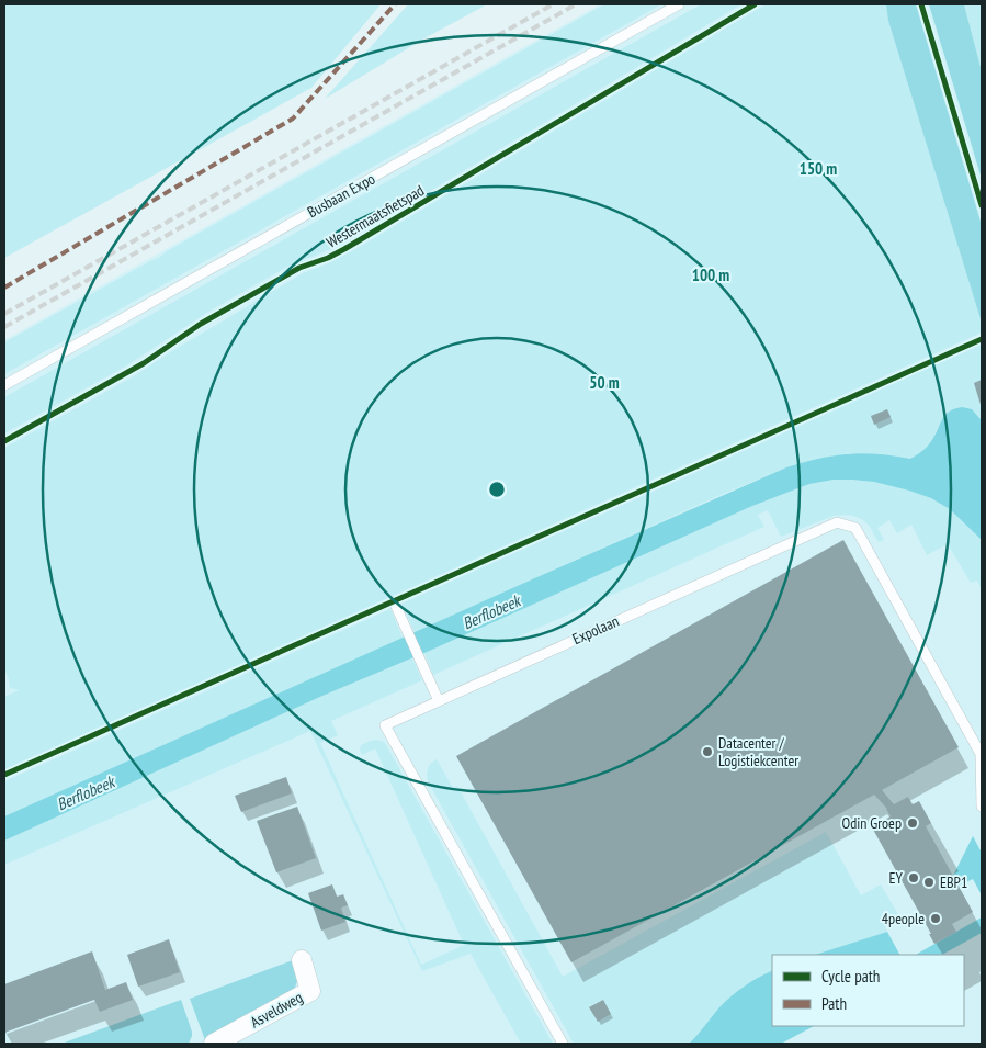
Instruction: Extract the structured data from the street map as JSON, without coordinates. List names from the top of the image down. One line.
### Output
{"streets":{"street":["Asveldweg"],"lane":["Busbaan Expo","Expolaan"],"cycle path":["Westermaatsfietspad"]},"water":["Berflobeek"],"places":["Datacenter / Logistiekcenter","Odin Groep","EY","EBP1","4people"],"legend":["Cycle path","Path"],"rings":["150 m","100 m","50 m"]}
